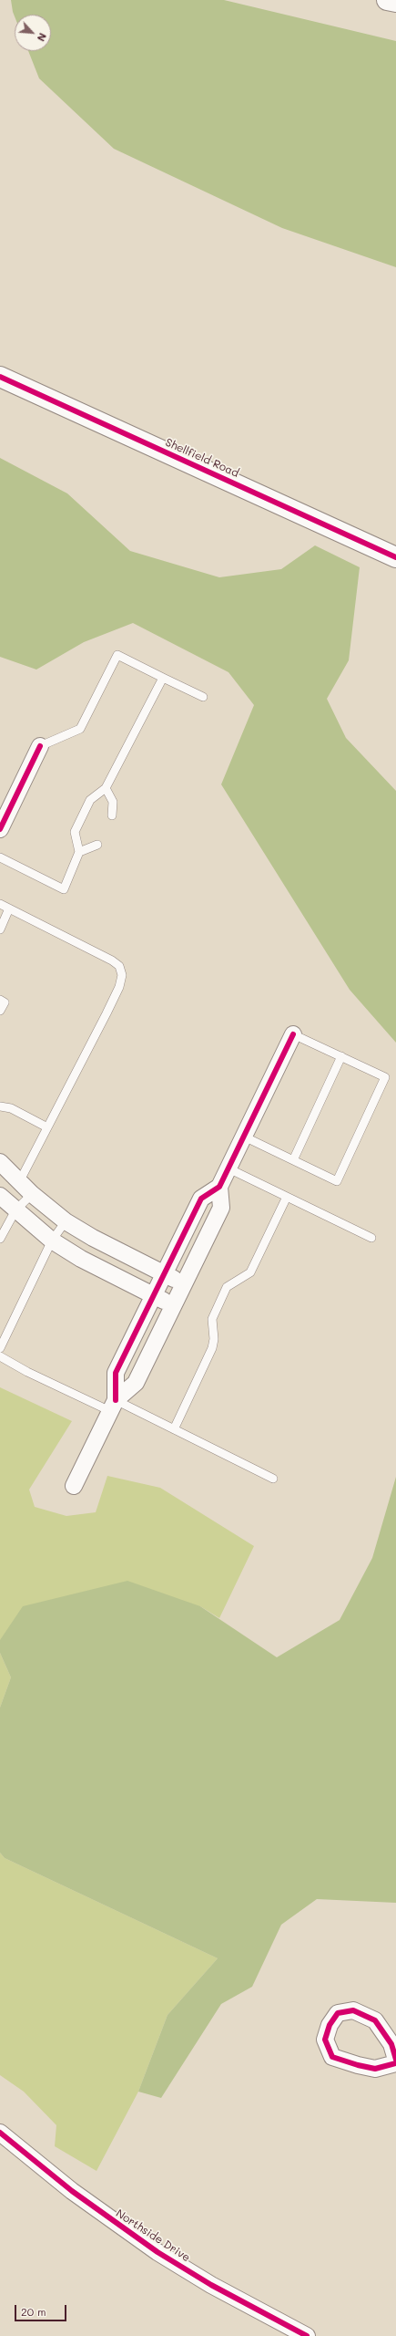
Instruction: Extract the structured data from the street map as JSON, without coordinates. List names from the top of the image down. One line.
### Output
{"streets":{"street":["Shellfield Road","Northside Drive"]},"scale_bar":"20 m","north":"bottom right"}
